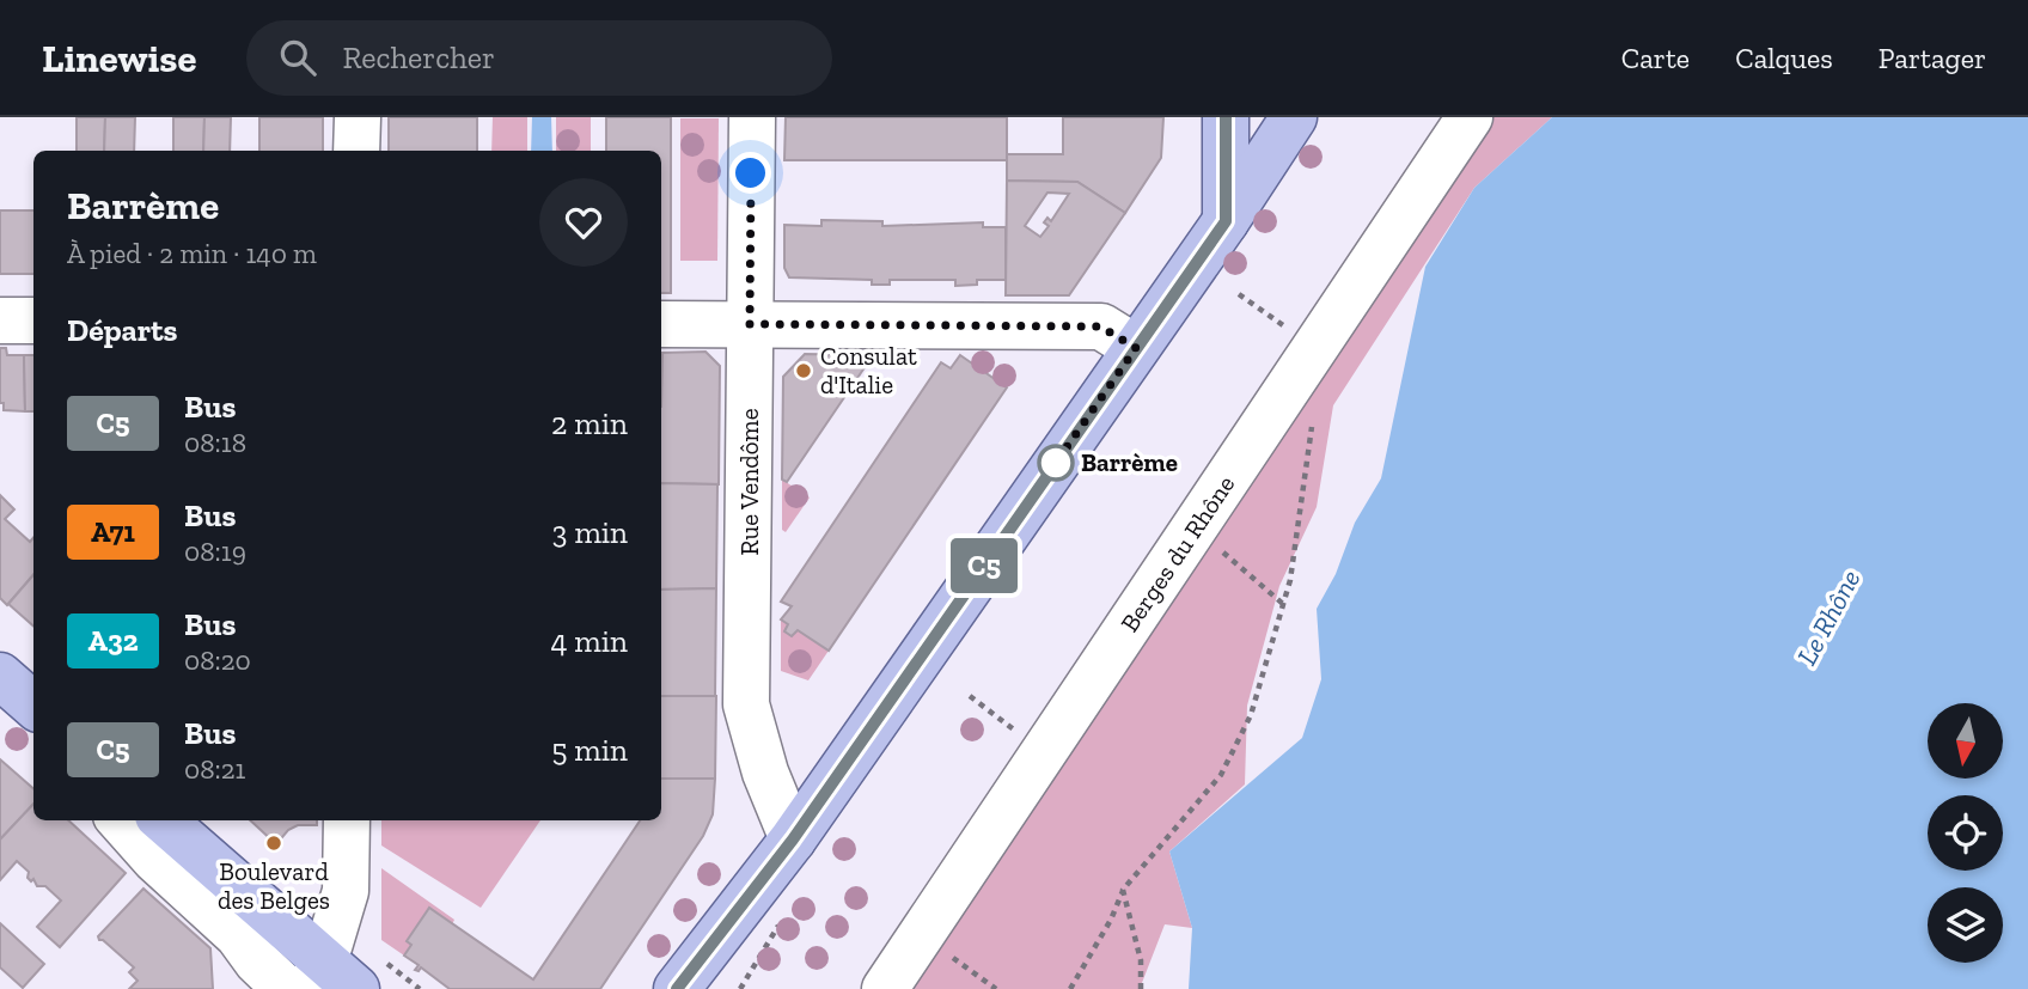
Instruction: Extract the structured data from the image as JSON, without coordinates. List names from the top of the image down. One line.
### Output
{"streets":{"street":["Rue Vendôme","Berges du Rhône"]},"water":["Le Rhône"],"places":["Consulat d'Italie","Barrème","Boulevard des Belges"],"lines":["bus line C5"],"north":"bottom","page":{"header":"Linewise","search":"Rechercher","nav":["Carte","Calques","Partager"],"on_map":"C5","heading":[["Barrème","À pied · 2 min · 140 m"],"Départs"],"list":[{"mark":"C5","name":"Bus","note":"08:18","value":"2 min"},{"mark":"A71","name":"Bus","note":"08:19","value":"3 min"},{"mark":"A32","name":"Bus","note":"08:20","value":"4 min"},{"mark":"C5","name":"Bus","note":"08:21","value":"5 min"}]}}
